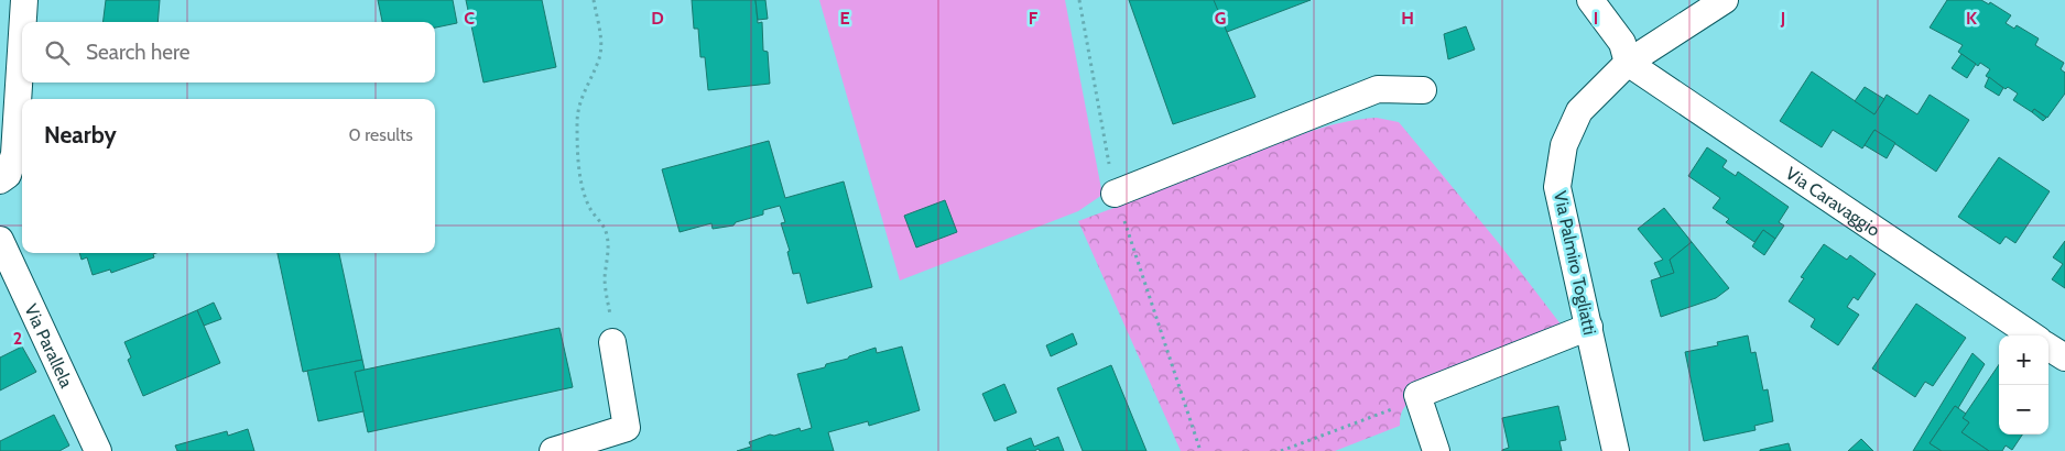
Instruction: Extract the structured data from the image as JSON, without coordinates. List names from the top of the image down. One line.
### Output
{"streets":{"street":["Via Caravaggio","Via Palmiro Togliatti","Via Parallela"]},"crossings":[["Via Caravaggio","Via Palmiro Togliatti"]],"page":{"search":"Search here","heading":["Nearby","0 results"],"map_buttons":["+","−"]},"grid":{"columns":["C","D","E","F","G","H","I","J","K"],"rows":["2"]}}
